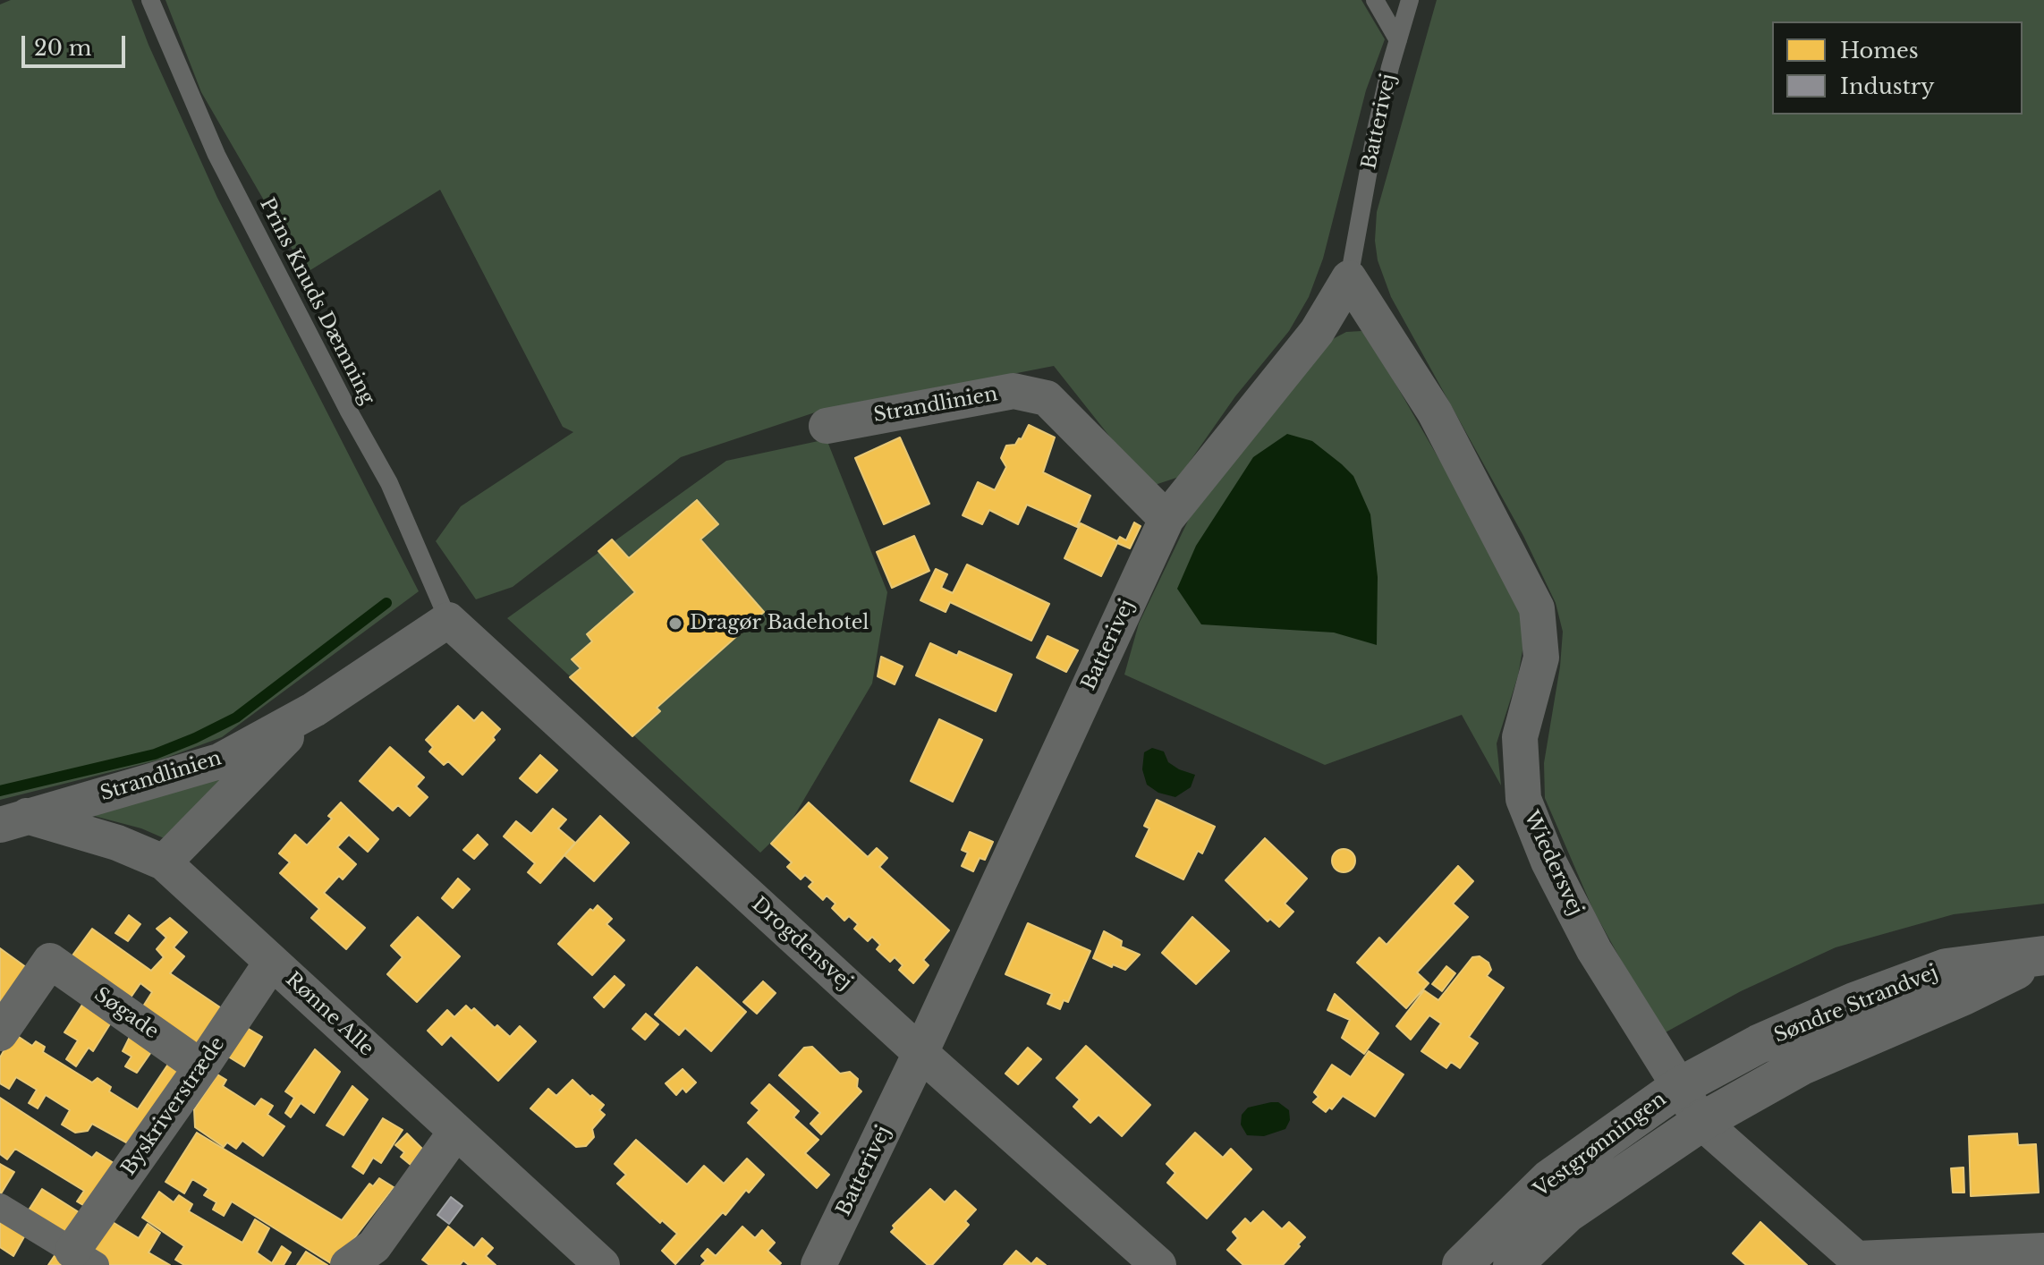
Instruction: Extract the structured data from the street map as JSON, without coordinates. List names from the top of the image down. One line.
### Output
{"streets":{"street":["Batterivej","Strandlinien","Wiedersvej","Drogdensvej","Søndre Strandvej","Søgade","Rønne Alle","Byskriverstræde","Vestgrønningen"],"lane":["Prins Knuds Dæmning"]},"crossings":[["Batterivej","Strandlinien"],["Batterivej","Wiedersvej"],["Batterivej","Drogdensvej"],["Prins Knuds Dæmning","Strandlinien"],["Prins Knuds Dæmning","Drogdensvej"],["Strandlinien","Drogdensvej"],["Strandlinien","Rønne Alle"],["Wiedersvej","Søndre Strandvej"],["Wiedersvej","Vestgrønningen"],["Søndre Strandvej","Vestgrønningen"],["Søgade","Byskriverstræde"],["Rønne Alle","Byskriverstræde"]],"places":["Dragør Badehotel"],"legend":["Homes","Industry"],"scale_bar":"20 m"}
